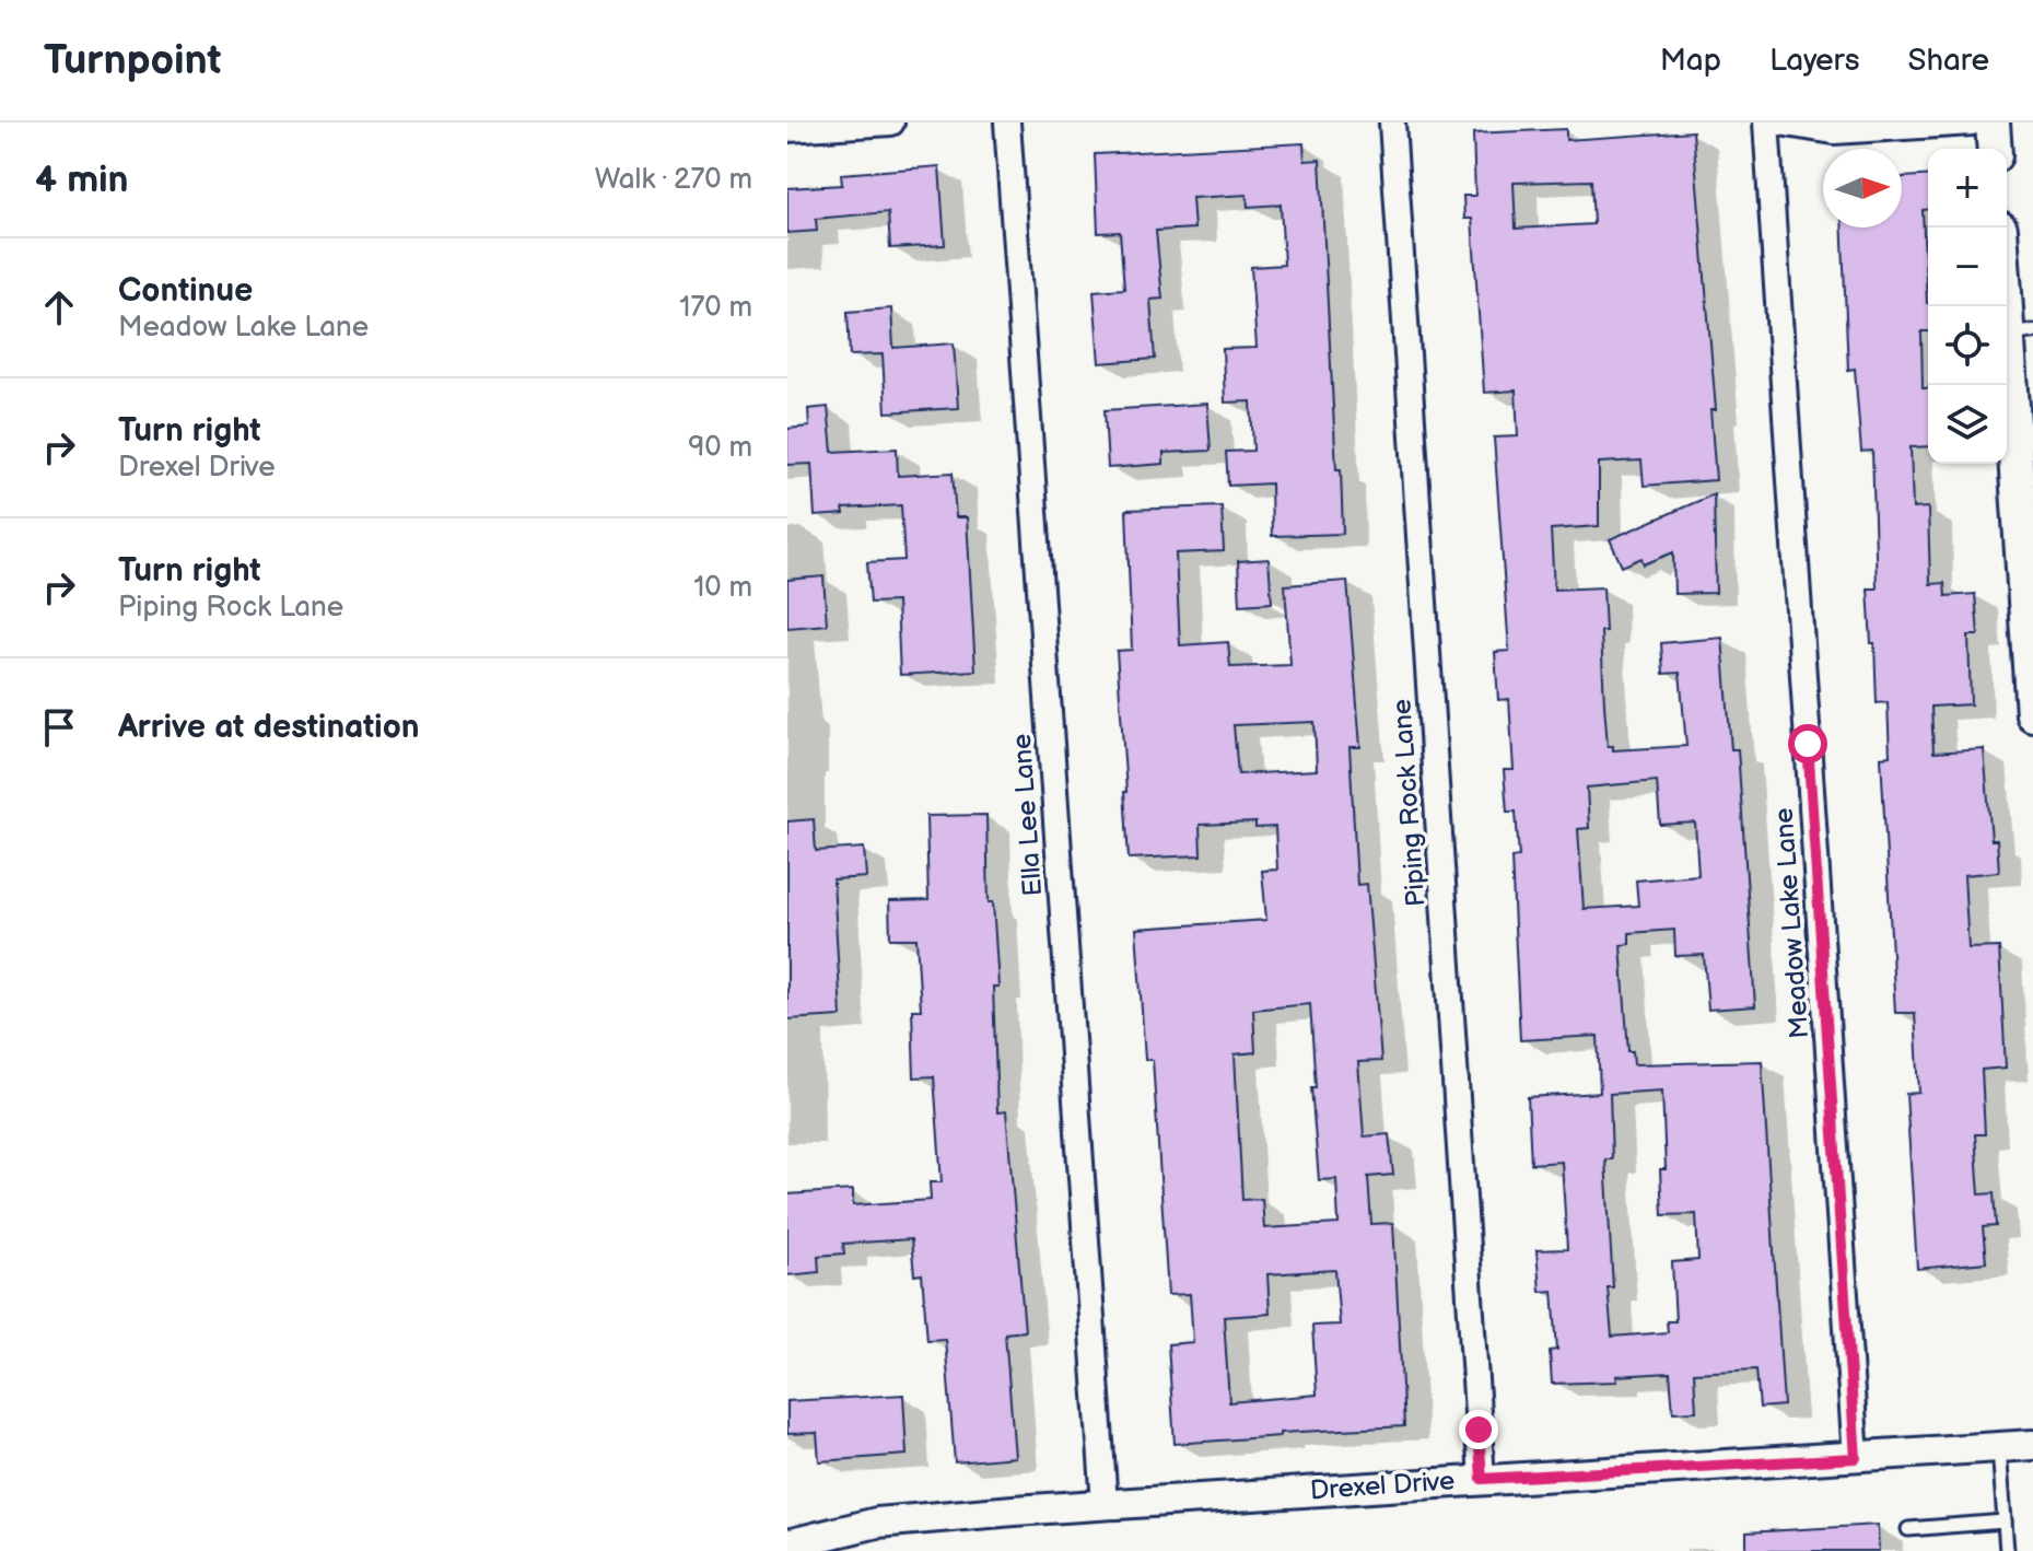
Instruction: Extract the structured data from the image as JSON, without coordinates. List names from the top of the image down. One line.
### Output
{"streets":{"street":["Piping Rock Lane","Ella Lee Lane","Meadow Lake Lane","Drexel Drive"]},"crossings":[["Piping Rock Lane","Drexel Drive"],["Ella Lee Lane","Drexel Drive"],["Meadow Lake Lane","Drexel Drive"]],"north":"right","page":{"header":"Turnpoint","nav":["Map","Layers","Share"],"heading":["4 min","Walk · 270 m"],"map_buttons":["+","−"],"list":[["Continue","Meadow Lake Lane","170 m"],["Turn right","Drexel Drive","90 m"],["Turn right","Piping Rock Lane","10 m"],"Arrive at destination"]}}
